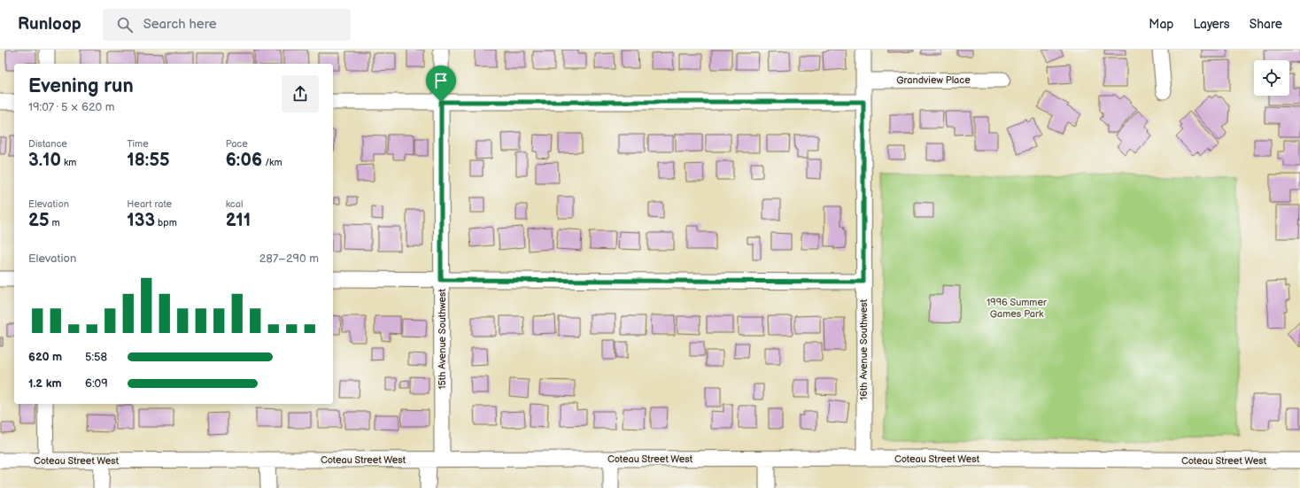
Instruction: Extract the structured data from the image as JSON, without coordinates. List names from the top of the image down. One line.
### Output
{"streets":{"street":["Grandview Place","15th Avenue Southwest","16th Avenue Southwest","Coteau Street West"]},"crossings":[["Grandview Place","16th Avenue Southwest"],["15th Avenue Southwest","Coteau Street West"],["16th Avenue Southwest","Coteau Street West"]],"parks":["1996 Summer Games Park"],"page":{"header":"Runloop","search":"Search here","nav":["Map","Layers","Share"],"heading":["Evening run","19:07 · 5 × 620 m"],"stats":[["Distance","3.10 km"],["Time","18:55"],["Pace","6:06 /km"],["Elevation","25 m"],["Heart rate","133 bpm"],["kcal","211"]],"chart":["Elevation","287–290 m"],"list":[{"name":"620 m","note":"5:58"},{"name":"1.2 km","note":"6:09"}]}}
